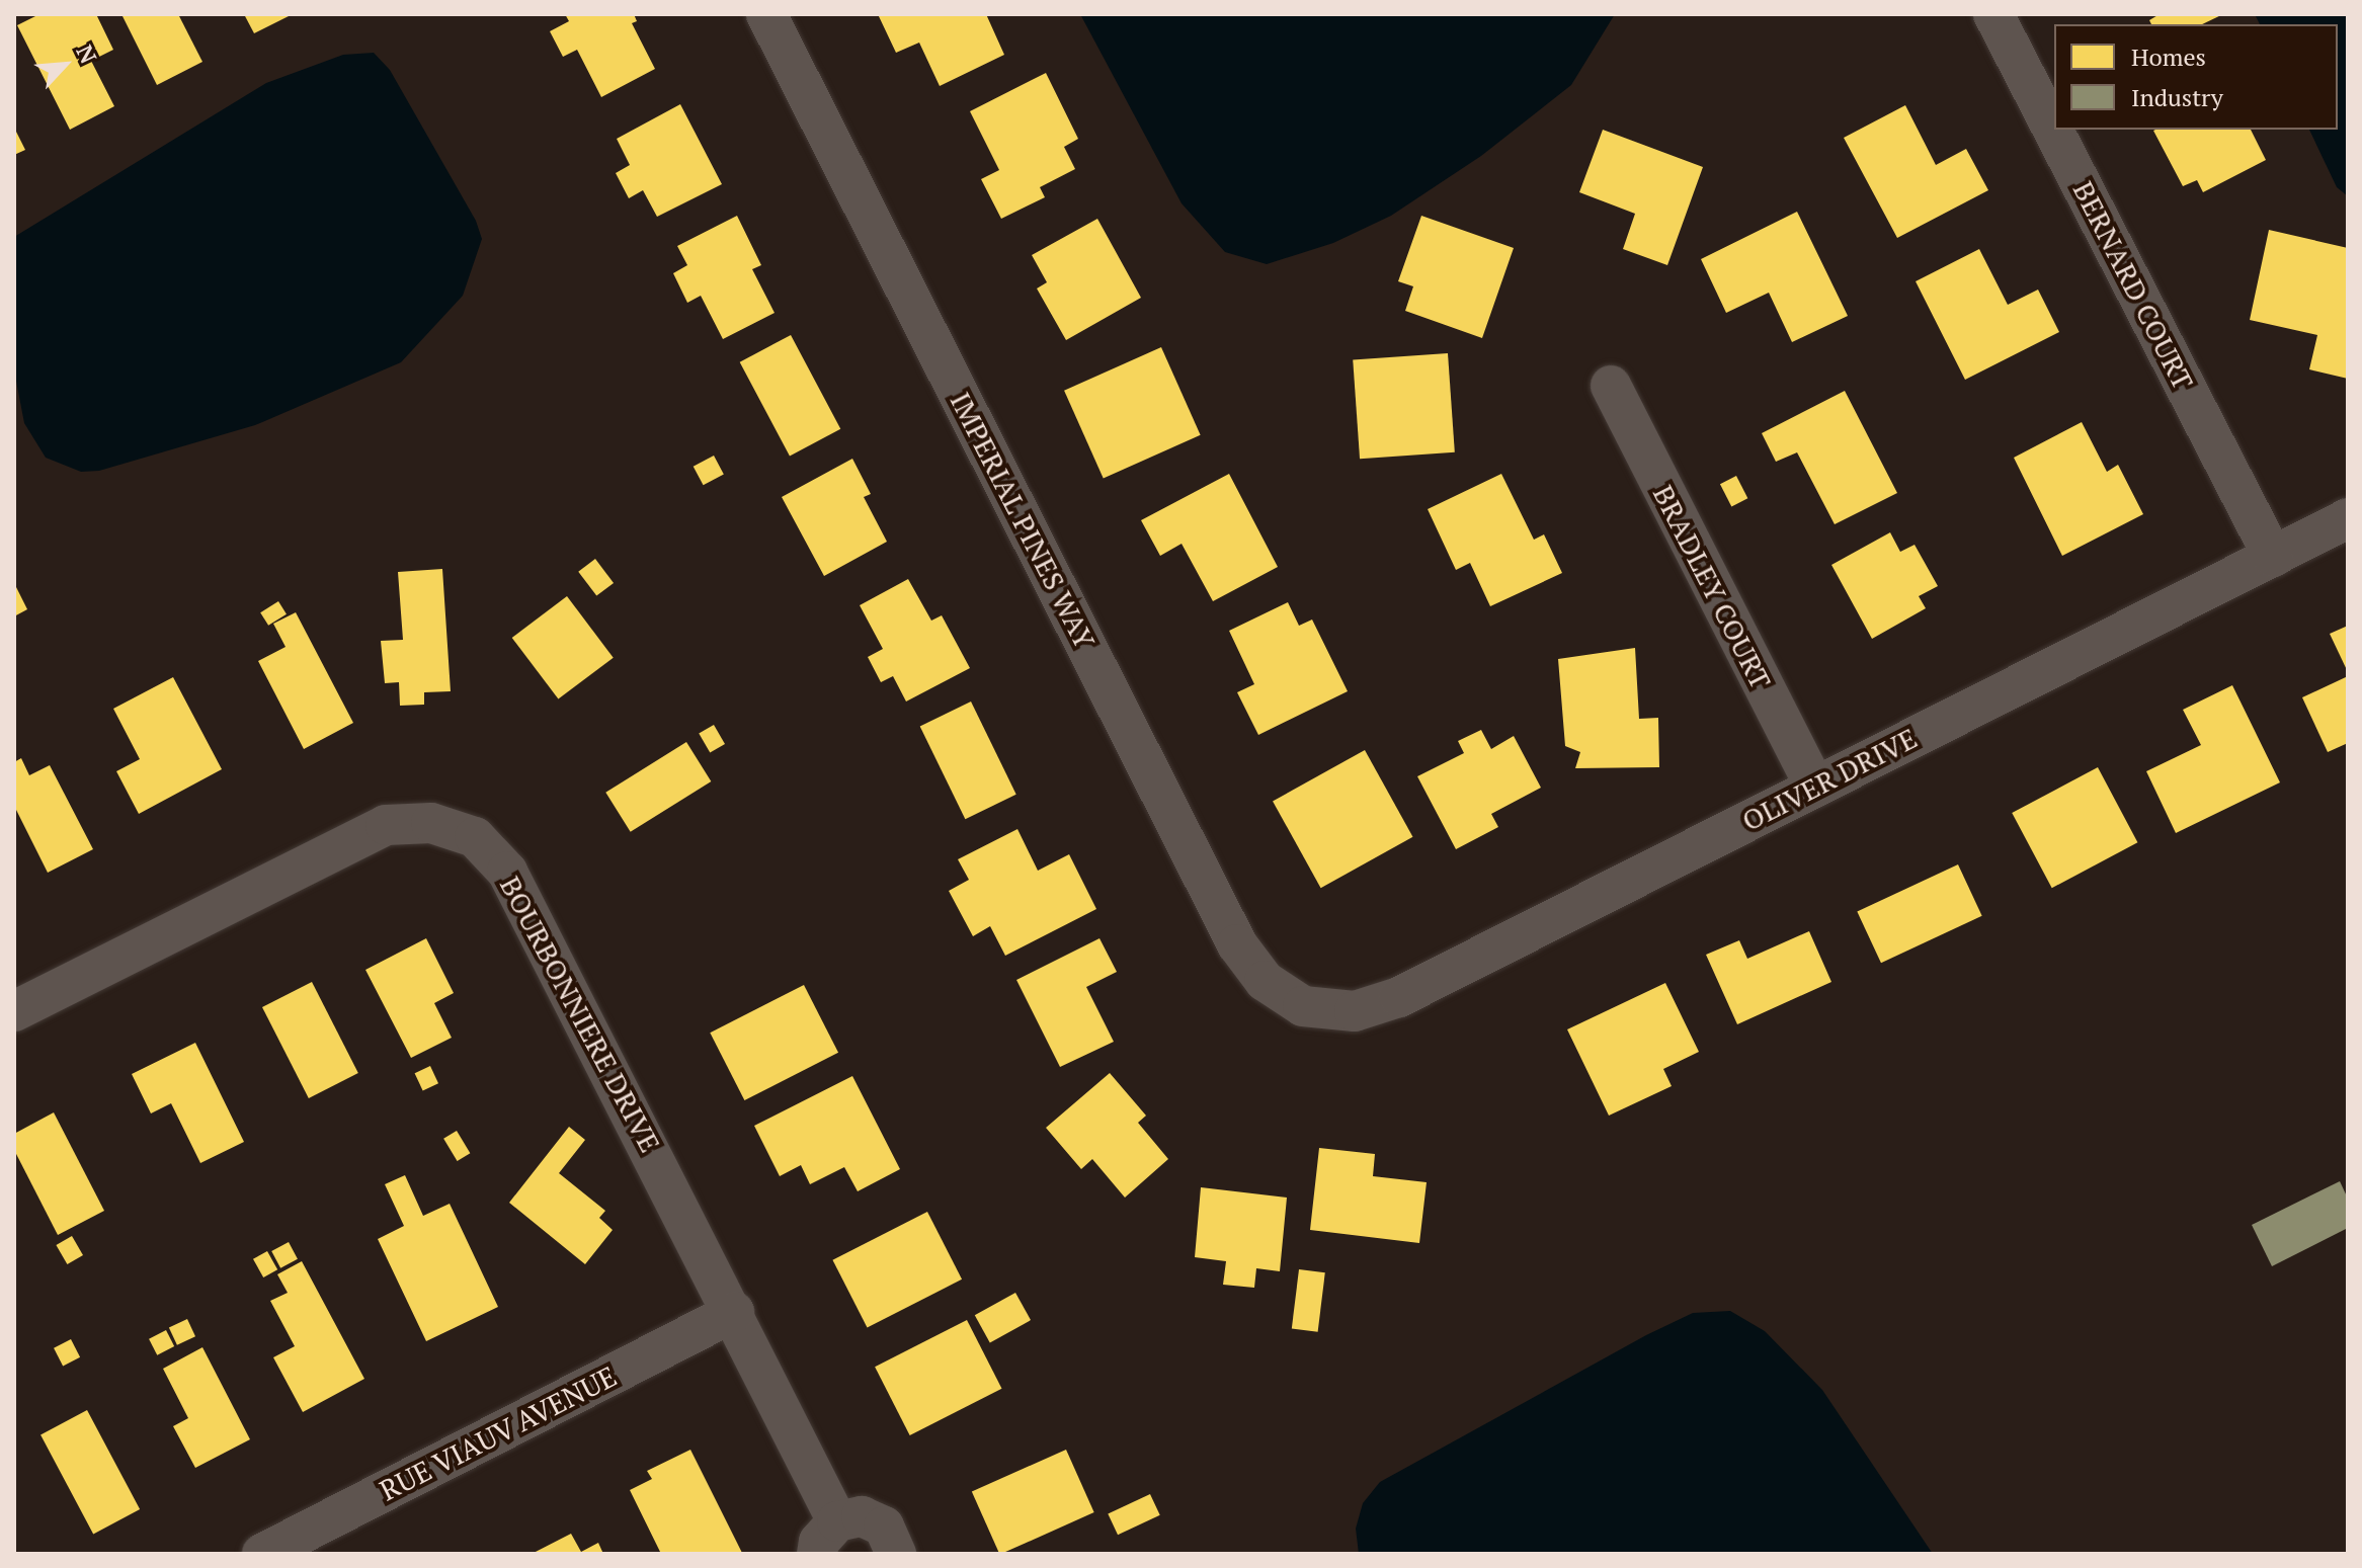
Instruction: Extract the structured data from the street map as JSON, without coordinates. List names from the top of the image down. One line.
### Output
{"streets":{"street":["BERNARD COURT","IMPERIAL PINES WAY","BRADLEY COURT","OLIVER DRIVE","BOURBONNIERE DRIVE","RUE VIAUV AVENUE"]},"crossings":[["BERNARD COURT","OLIVER DRIVE"],["IMPERIAL PINES WAY","OLIVER DRIVE"],["BRADLEY COURT","OLIVER DRIVE"],["BOURBONNIERE DRIVE","RUE VIAUV AVENUE"]],"legend":["Homes","Industry"],"north":"top right"}
